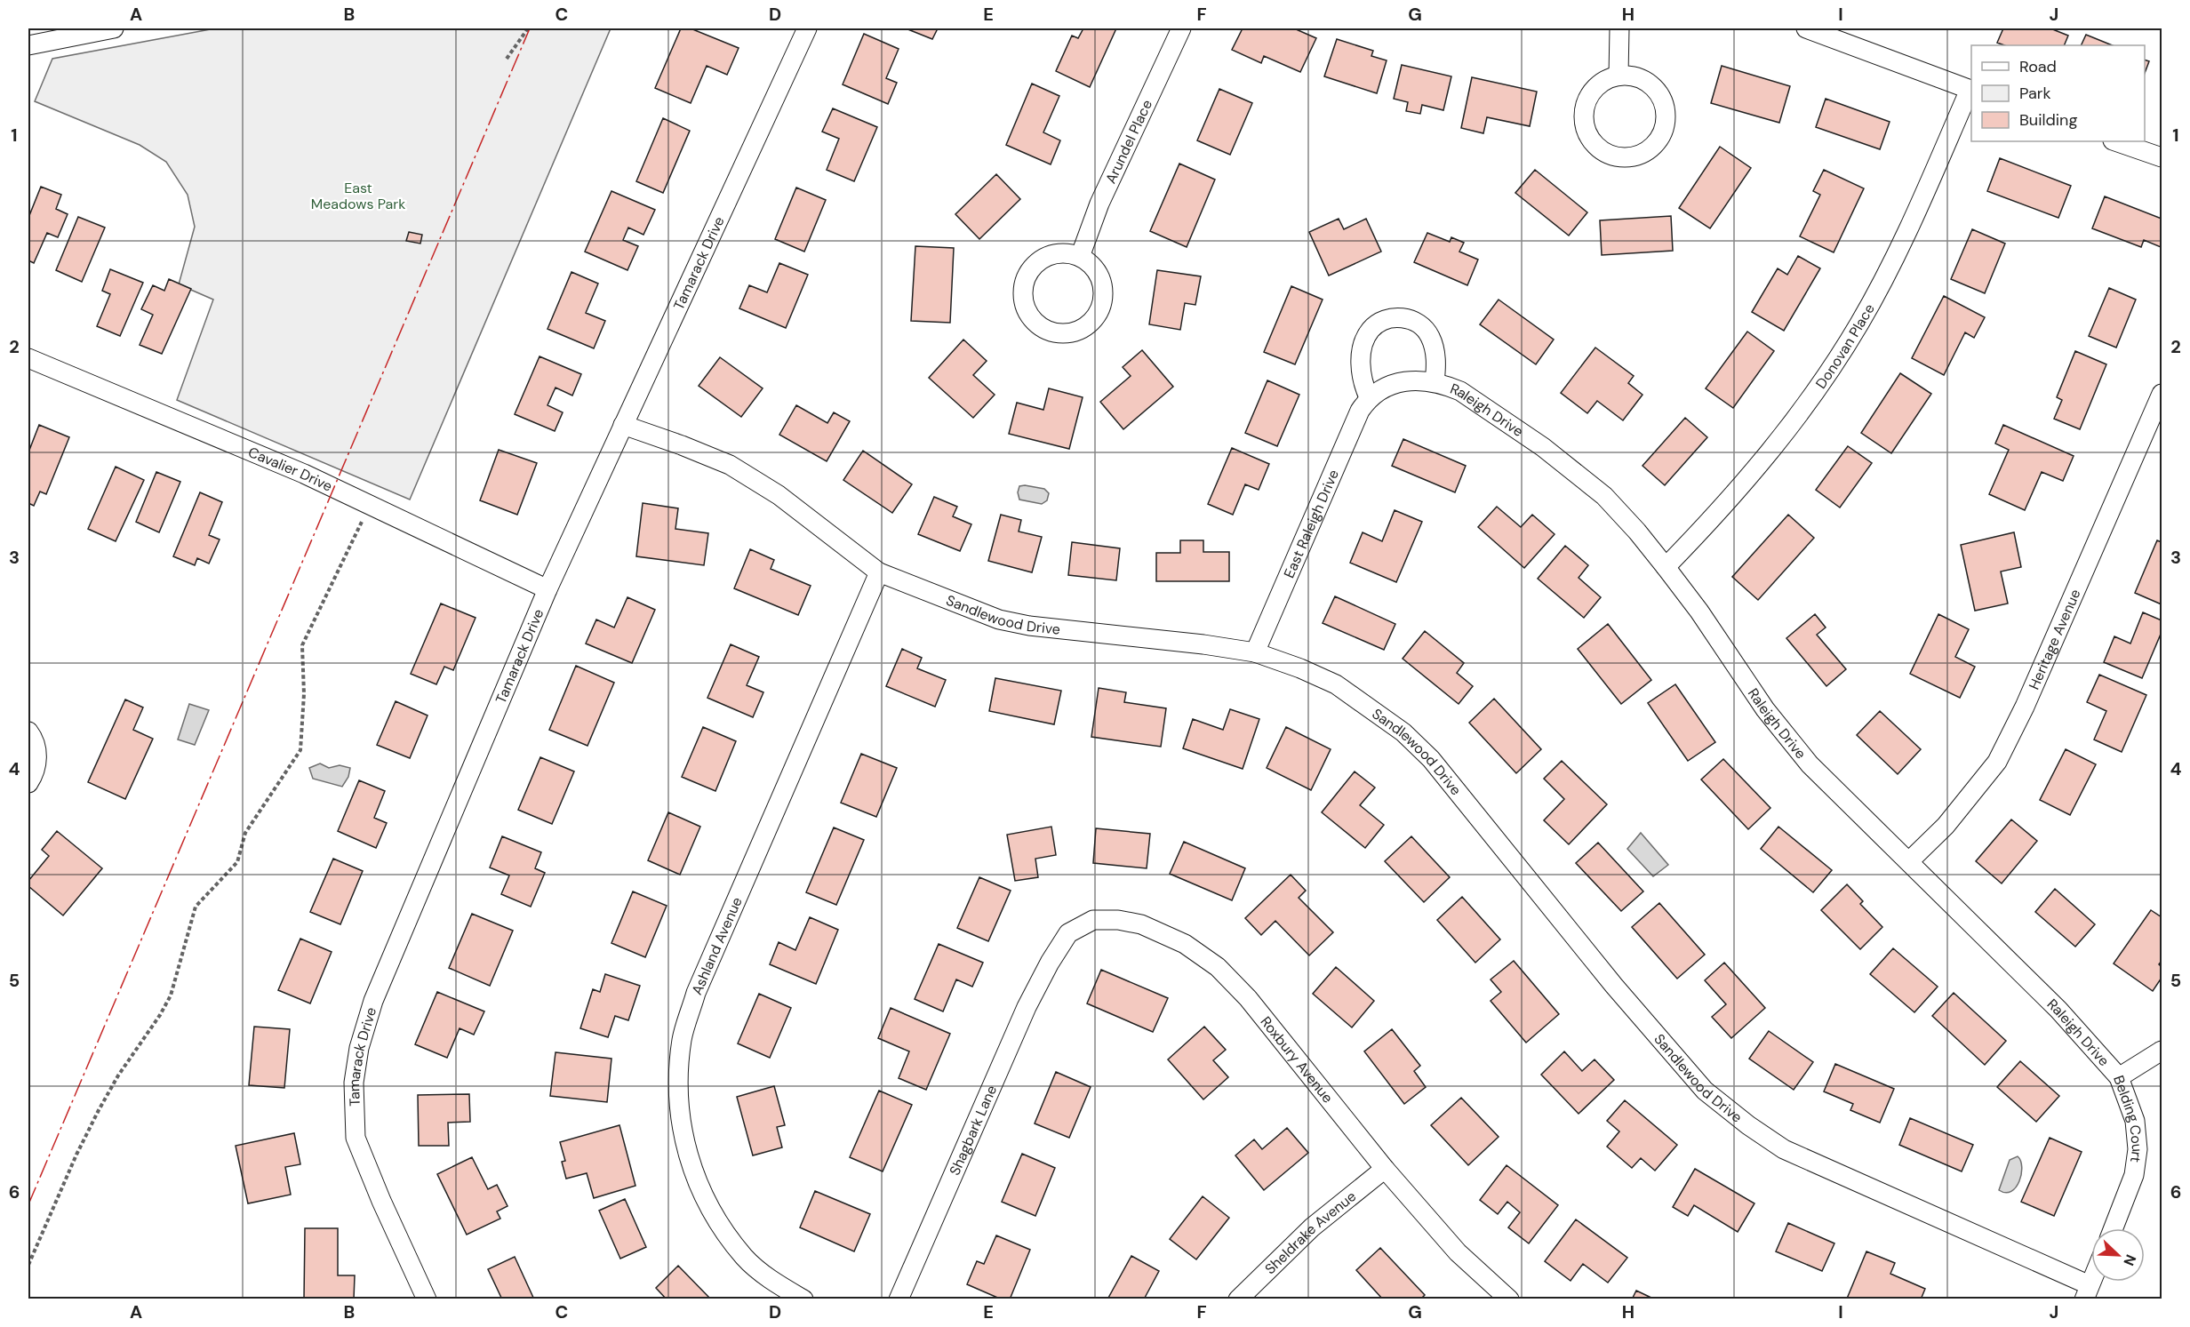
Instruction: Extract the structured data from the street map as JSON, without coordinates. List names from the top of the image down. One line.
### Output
{"streets":{"street":["Arundel Place","Tamarack Drive","Donovan Place","Raleigh Drive","Cavalier Drive","East Raleigh Drive","Sandlewood Drive","Heritage Avenue","Ashland Avenue","Roxbury Avenue","Belding Court","Shagbark Lane","Sheldrake Avenue"]},"crossings":[["Tamarack Drive","Cavalier Drive"],["Tamarack Drive","Sandlewood Drive"],["Donovan Place","Raleigh Drive"],["Raleigh Drive","East Raleigh Drive"],["Raleigh Drive","Heritage Avenue"],["Raleigh Drive","Belding Court"],["East Raleigh Drive","Sandlewood Drive"],["Sandlewood Drive","Ashland Avenue"],["Roxbury Avenue","Shagbark Lane"],["Roxbury Avenue","Sheldrake Avenue"]],"parks":["East Meadows Park"],"legend":["Road","Park","Building"],"north":"bottom right","grid":{"columns":["A","B","C","D","E","F","G","H","I","J"],"rows":["1","2","3","4","5","6"]}}
